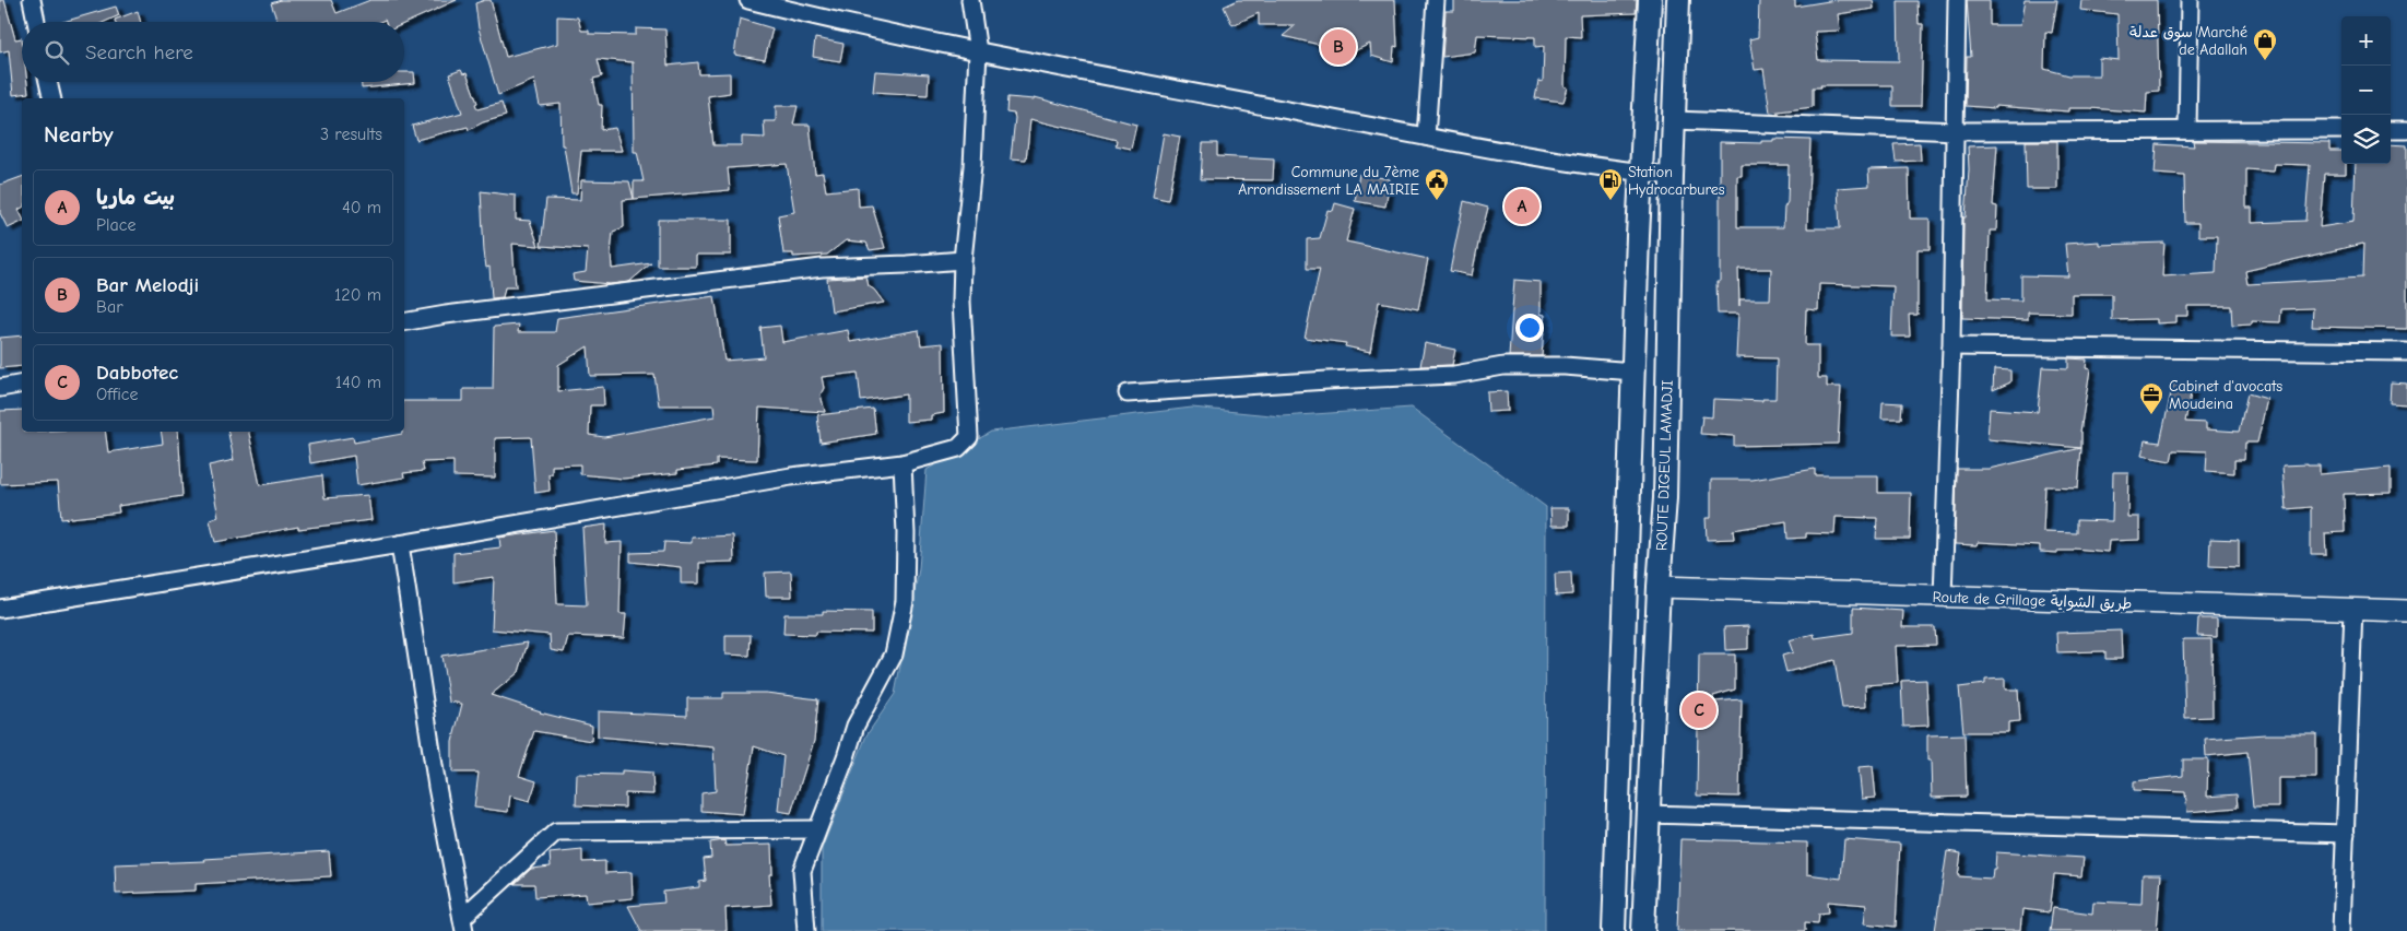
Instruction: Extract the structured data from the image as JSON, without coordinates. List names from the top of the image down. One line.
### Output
{"streets":{"main road":["ROUTE DIGEUL LAMADJI"],"street":["Route de Grillage طريق الشواية"]},"crossings":[["ROUTE DIGEUL LAMADJI","Route de Grillage طريق الشواية"]],"places":{"shop":["سوق عدلة Marché de Adallah"],"public building":["Commune du 7ème Arrondissement LA MAIRIE"],"fuel station":["Station Hydrocarbures"],"office":["Cabinet d'avocats Moudeina"]},"page":{"map_buttons":["+","−"],"search":"Search here","pins":["B","A","C"],"heading":["Nearby","3 results"],"list":[{"mark":"A","name":"بيت ماريا","note":"Place","value":"40 m"},{"mark":"B","name":"Bar Melodji","note":"Bar","value":"120 m"},{"mark":"C","name":"Dabbotec","note":"Office","value":"140 m"}]}}
